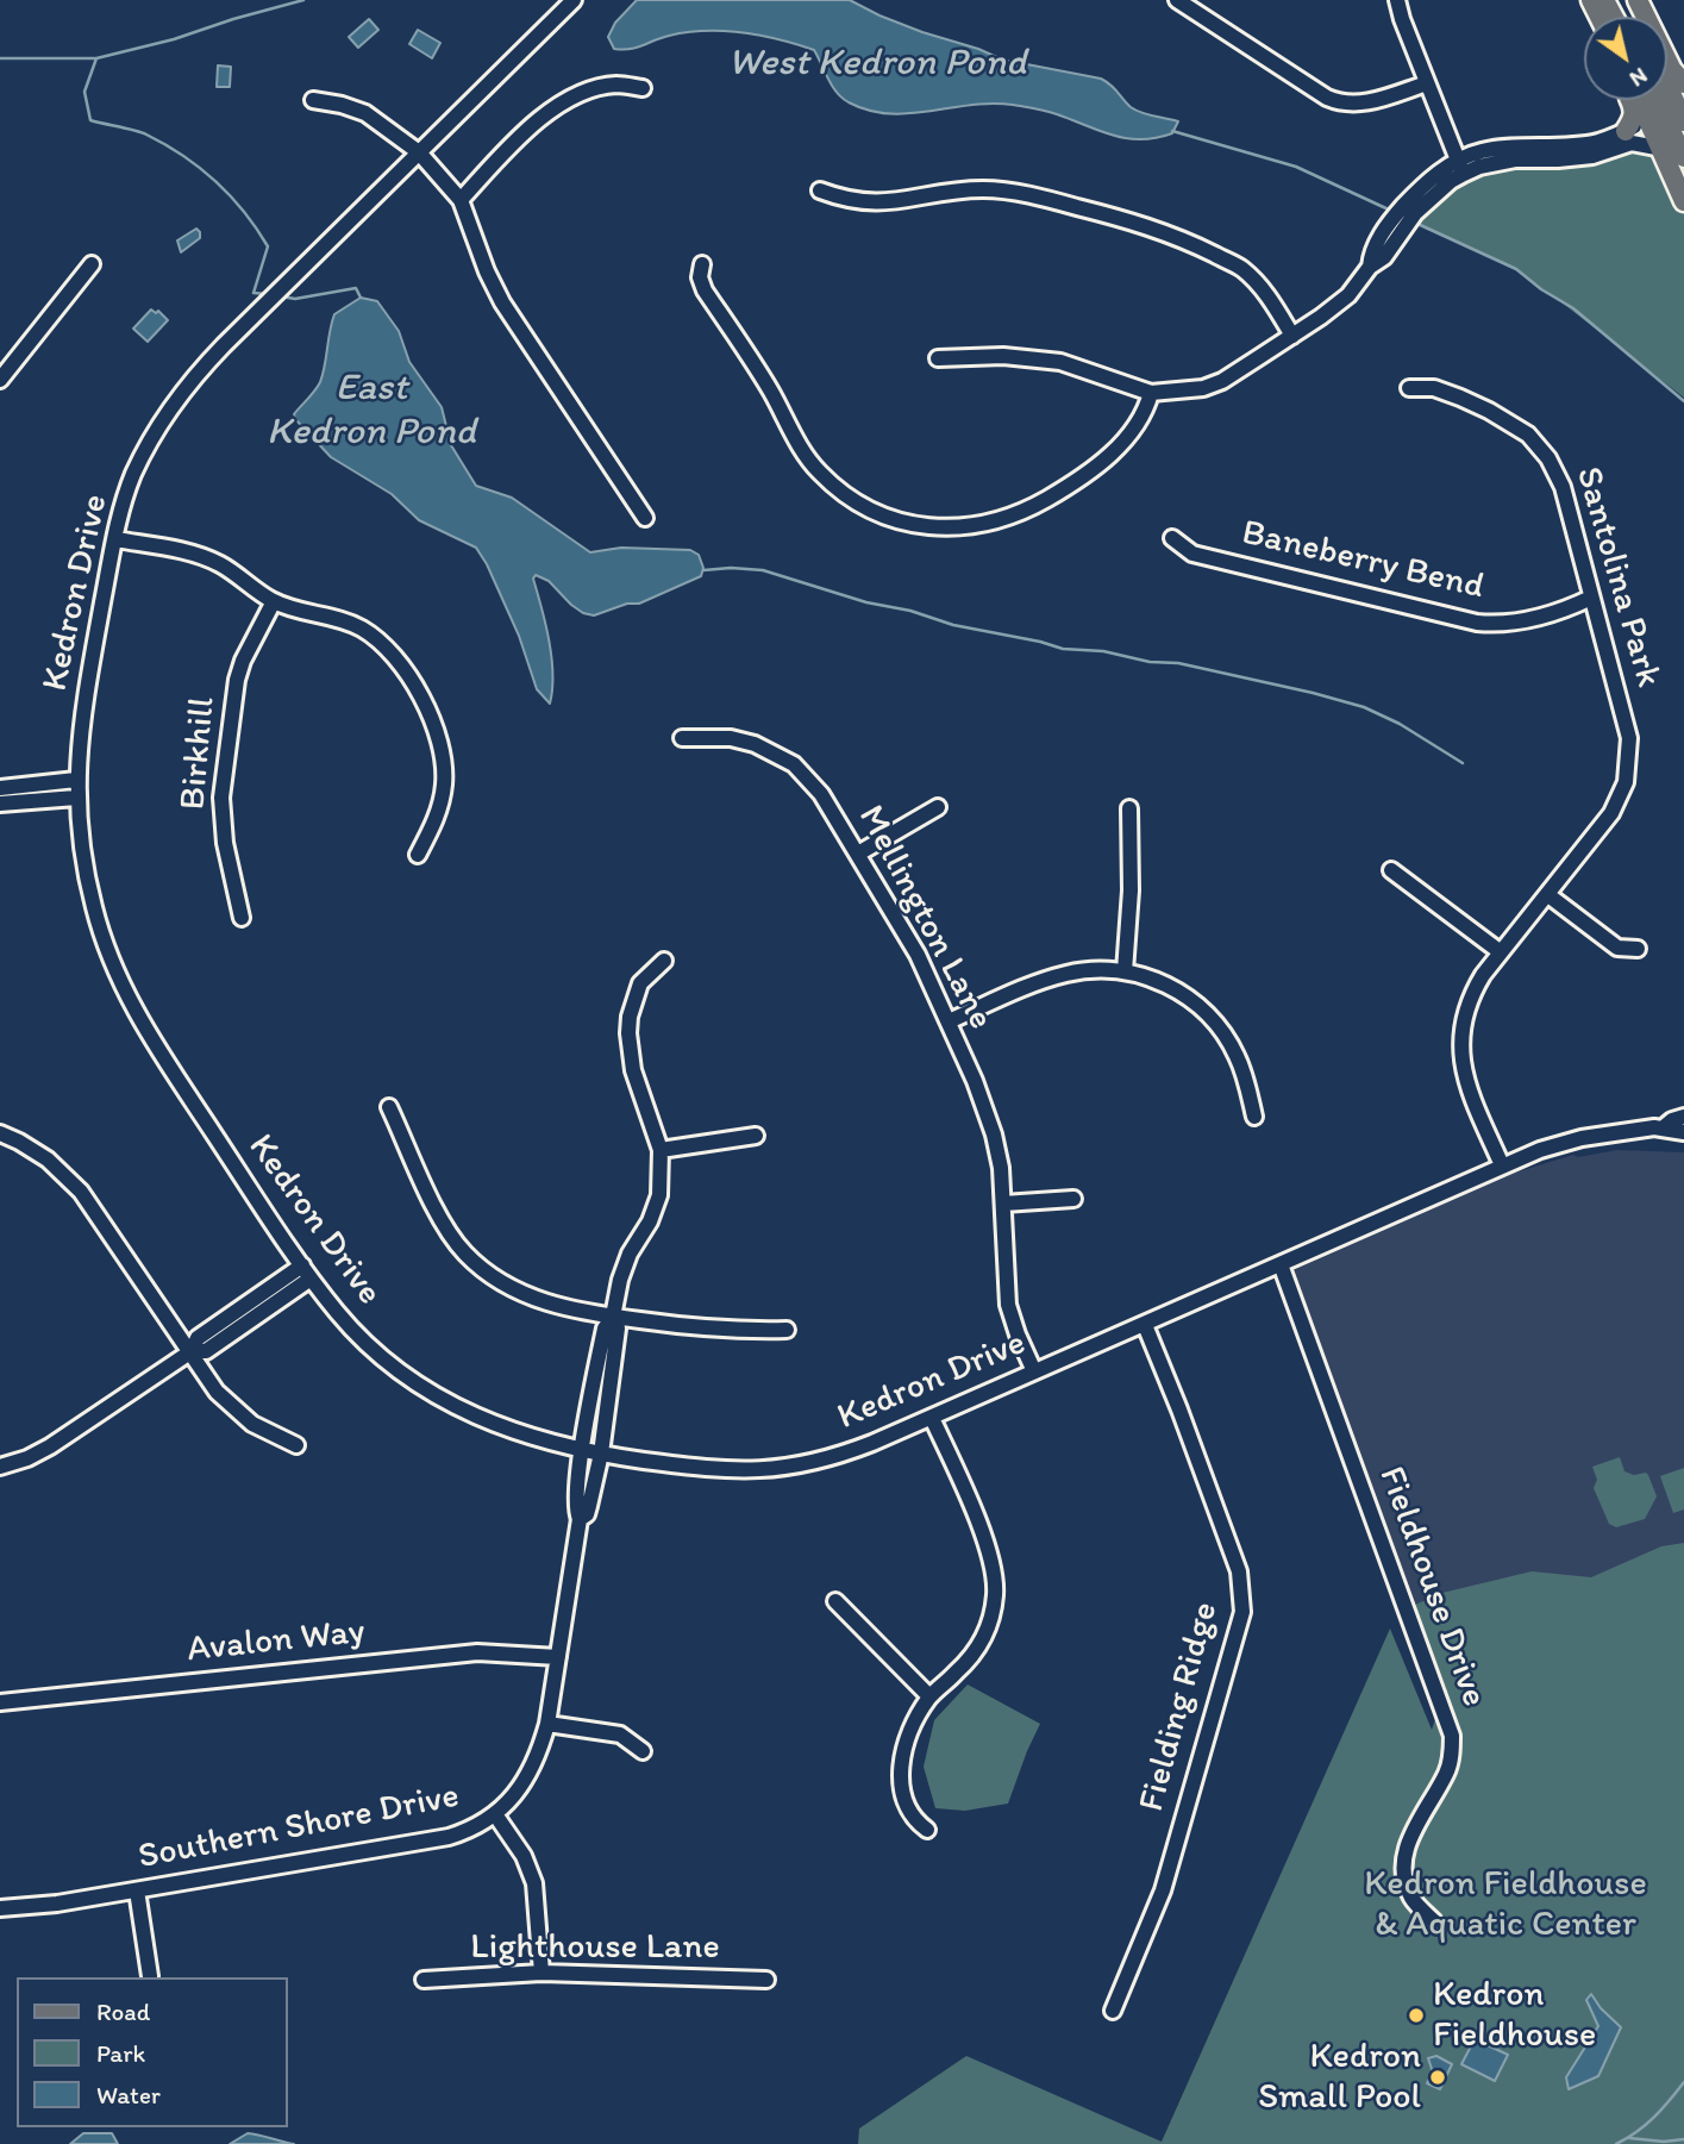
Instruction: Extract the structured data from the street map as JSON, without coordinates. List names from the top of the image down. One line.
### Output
{"streets":{"street":["Baneberry Bend","Santolina Park","Kedron Drive","Birkhill","Mellington Lane","Fieldhouse Drive","Avalon Way","Fielding Ridge","Southern Shore Drive","Lighthouse Lane"]},"crossings":[["Baneberry Bend","Santolina Park"],["Santolina Park","Kedron Drive"],["Kedron Drive","Mellington Lane"],["Kedron Drive","Fieldhouse Drive"],["Kedron Drive","Fielding Ridge"],["Kedron Drive","Southern Shore Drive"],["Avalon Way","Southern Shore Drive"]],"water":["West Kedron Pond","East Kedron Pond"],"parks":["Kedron Fieldhouse & Aquatic Center"],"places":["Kedron Fieldhouse","Kedron Small Pool"],"legend":["Road","Park","Water"],"north":"bottom right"}
